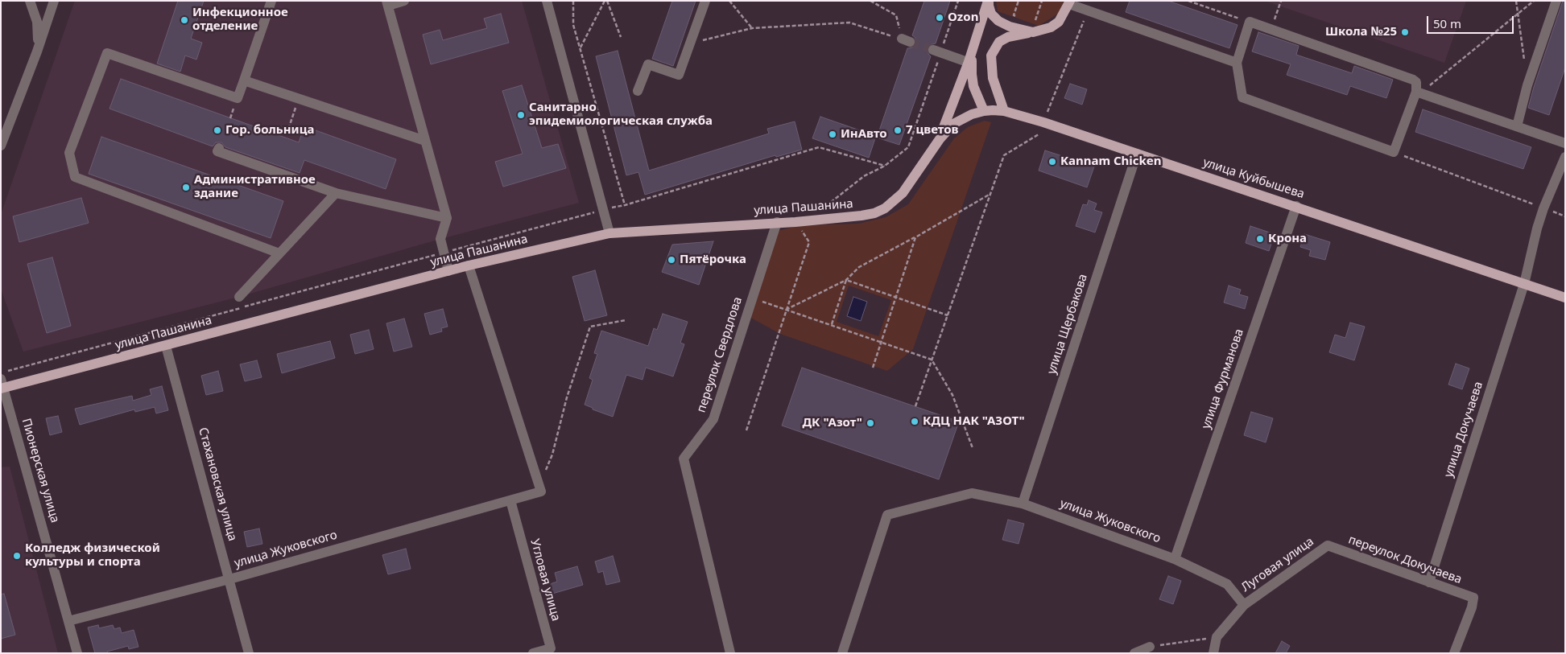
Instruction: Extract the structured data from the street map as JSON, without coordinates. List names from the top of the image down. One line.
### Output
{"streets":{"main road":["улица Куйбышева","улица Пашанина"],"street":["улица Щербакова","переулок Свердлова","улица Фурманова","улица Докучаева","Пионерская улица","Стахановская улица","улица Жуковского","переулок Докучаева","Луговая улица","Угловая улица"]},"crossings":[["улица Куйбышева","улица Пашанина"],["улица Куйбышева","улица Щербакова"],["улица Куйбышева","улица Фурманова"],["улица Куйбышева","улица Докучаева"],["улица Пашанина","переулок Свердлова"],["улица Пашанина","Пионерская улица"],["улица Пашанина","Стахановская улица"],["улица Пашанина","улица Жуковского"],["улица Щербакова","улица Жуковского"],["улица Фурманова","улица Жуковского"],["улица Докучаева","переулок Докучаева"],["Пионерская улица","улица Жуковского"],["Стахановская улица","улица Жуковского"],["улица Жуковского","Луговая улица"],["улица Жуковского","Угловая улица"],["переулок Докучаева","Луговая улица"]],"places":["Ozon","Инфекционное отделение","Школа №25","Санитарно эпидемиологическая служба","Гор. больница","7 цветов","ИнАвто","Kannam Chicken","Административное здание","Крона","Пятёрочка","КДЦ НАК \"АЗОТ\"","ДК \"Азот\"","Колледж физической культуры и спорта"],"scale_bar":"50 m"}
